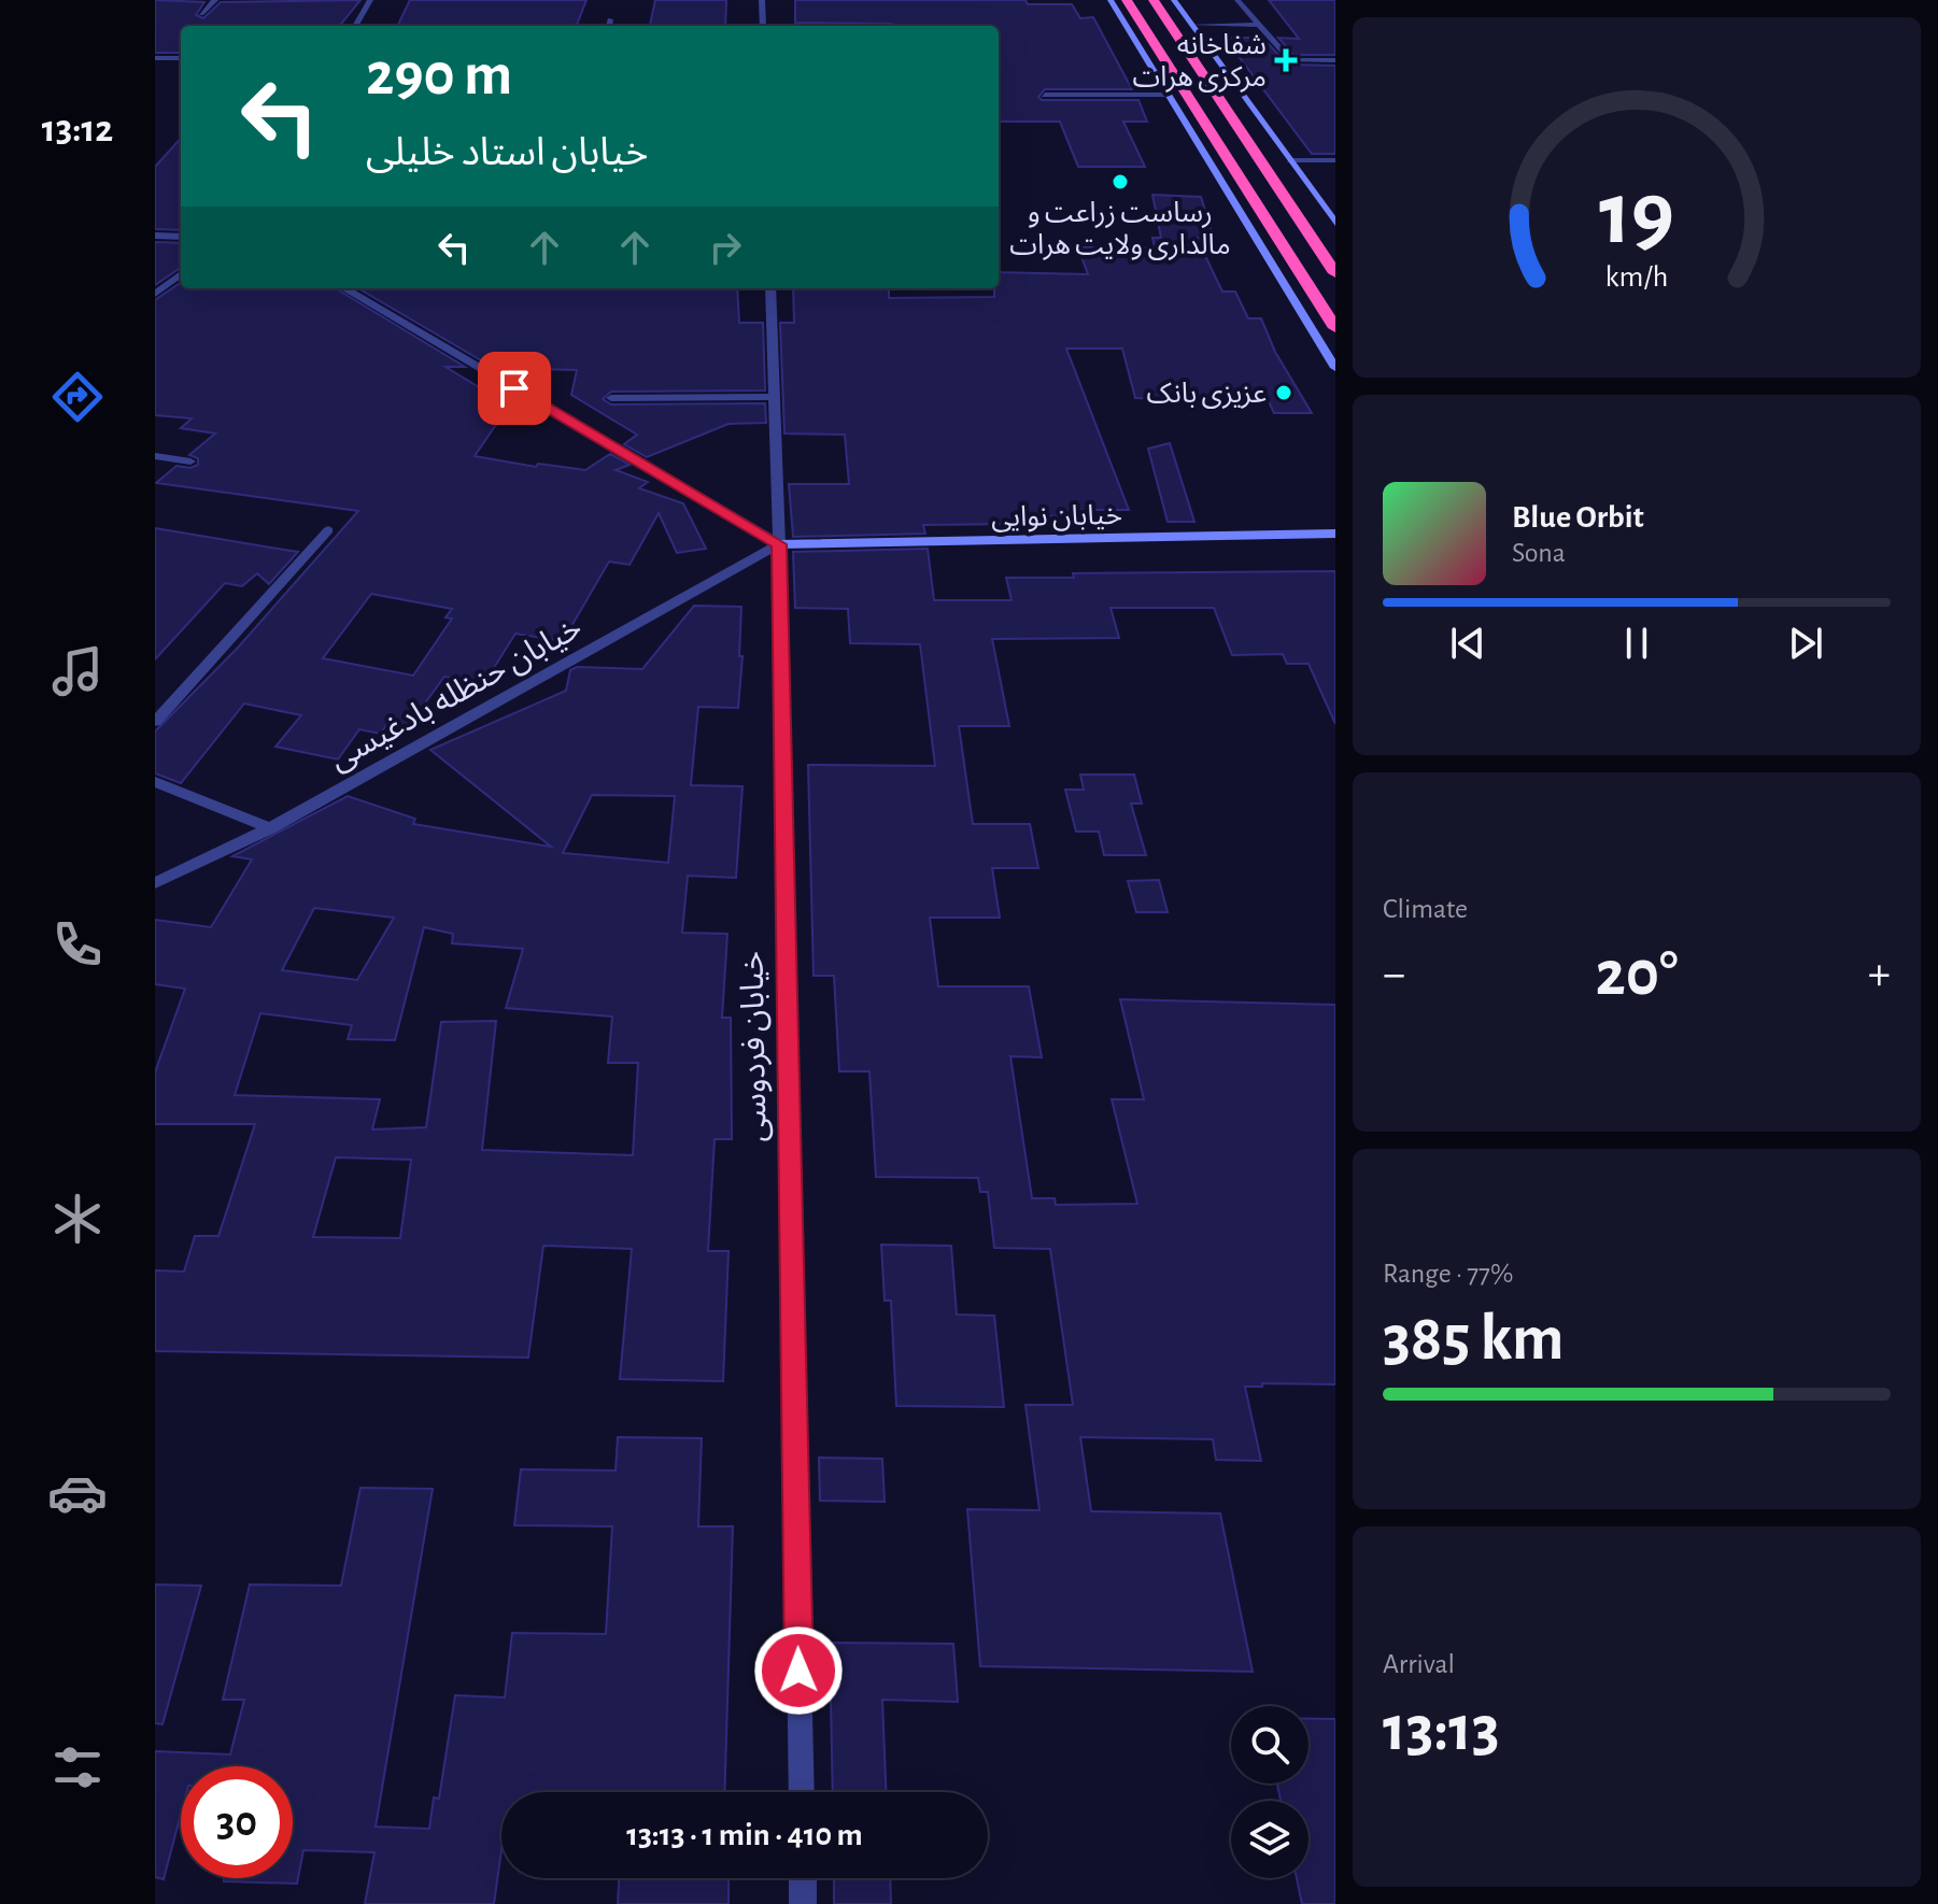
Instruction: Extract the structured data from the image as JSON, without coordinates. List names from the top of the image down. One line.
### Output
{"streets":{"street":["خیابان نوایی","خیابان حنظله بادغیسی","خیابان فردوسی"]},"crossings":[["خیابان نوایی","خیابان حنظله بادغیسی"],["خیابان نوایی","خیابان فردوسی"],["خیابان حنظله بادغیسی","خیابان فردوسی"]],"places":{"health":["شفاخانه مرکزی هرات"],"other":["رساست زراعت و مالداری ولایت هرات","عزیزی بانک"]},"page":{"tabs":"13:12","turn":["290 m","خیابان استاد خلیلی"],"song":["Blue Orbit","Sona"],"tile":["Climate",["Range · 77%","385 km"],["Arrival","13:13"]],"heat":["−","20°","+"],"limit":"30","trip":"13:13 · 1 min · 410 m","gauge":["19","km/h"]}}
